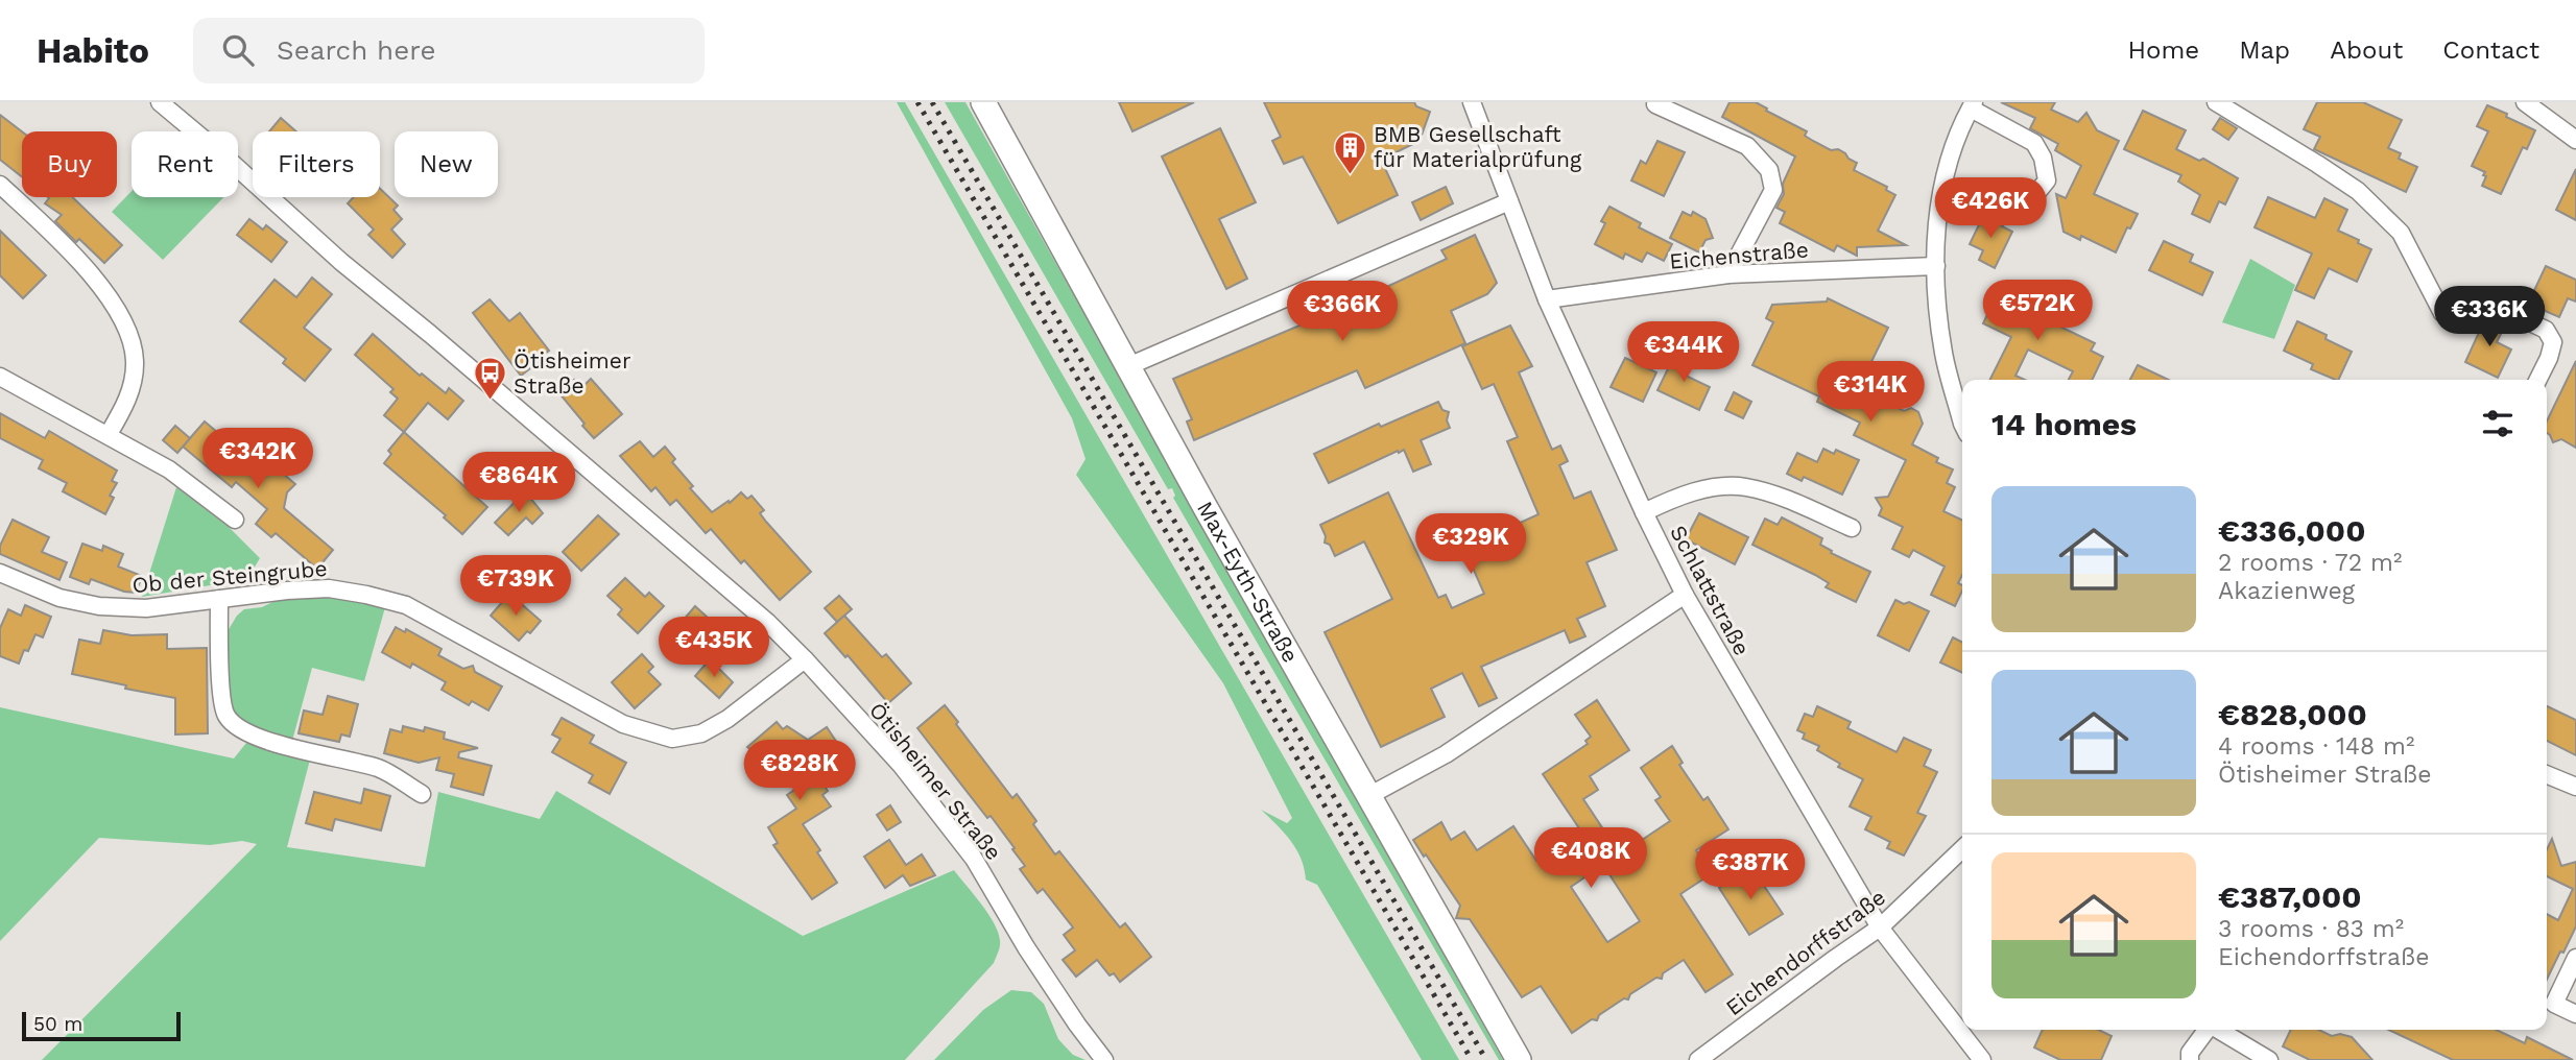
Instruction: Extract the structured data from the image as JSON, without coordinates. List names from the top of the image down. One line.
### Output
{"streets":{"street":["Eichenstraße","Ob der Steingrube","Max-Eyth-Straße","Schlattstraße","Ötisheimer Straße","Eichendorffstraße"]},"crossings":[["Eichenstraße","Schlattstraße"],["Ob der Steingrube","Ötisheimer Straße"],["Schlattstraße","Eichendorffstraße"]],"places":{"building":["BMB Gesellschaft für Materialprüfung"],"bus stop":["Ötisheimer Straße"]},"scale_bar":"50 m","page":{"header":"Habito","search":"Search here","nav":["Home","Map","About","Contact"],"chip":["Buy","Rent","Filters","New"],"price":["€426K","€572K","€366K","€336K","€344K","€314K","€342K","€864K","€329K","€739K","€435K","€828K","€408K","€387K"],"heading":"14 homes","list":[{"name":"€336,000","note":"2 rooms · 72 m² · Akazienweg"},{"name":"€828,000","note":"4 rooms · 148 m² · Ötisheimer Straße"},{"name":"€387,000","note":"3 rooms · 83 m² · Eichendorffstraße"}],"scale":"50 m"}}
